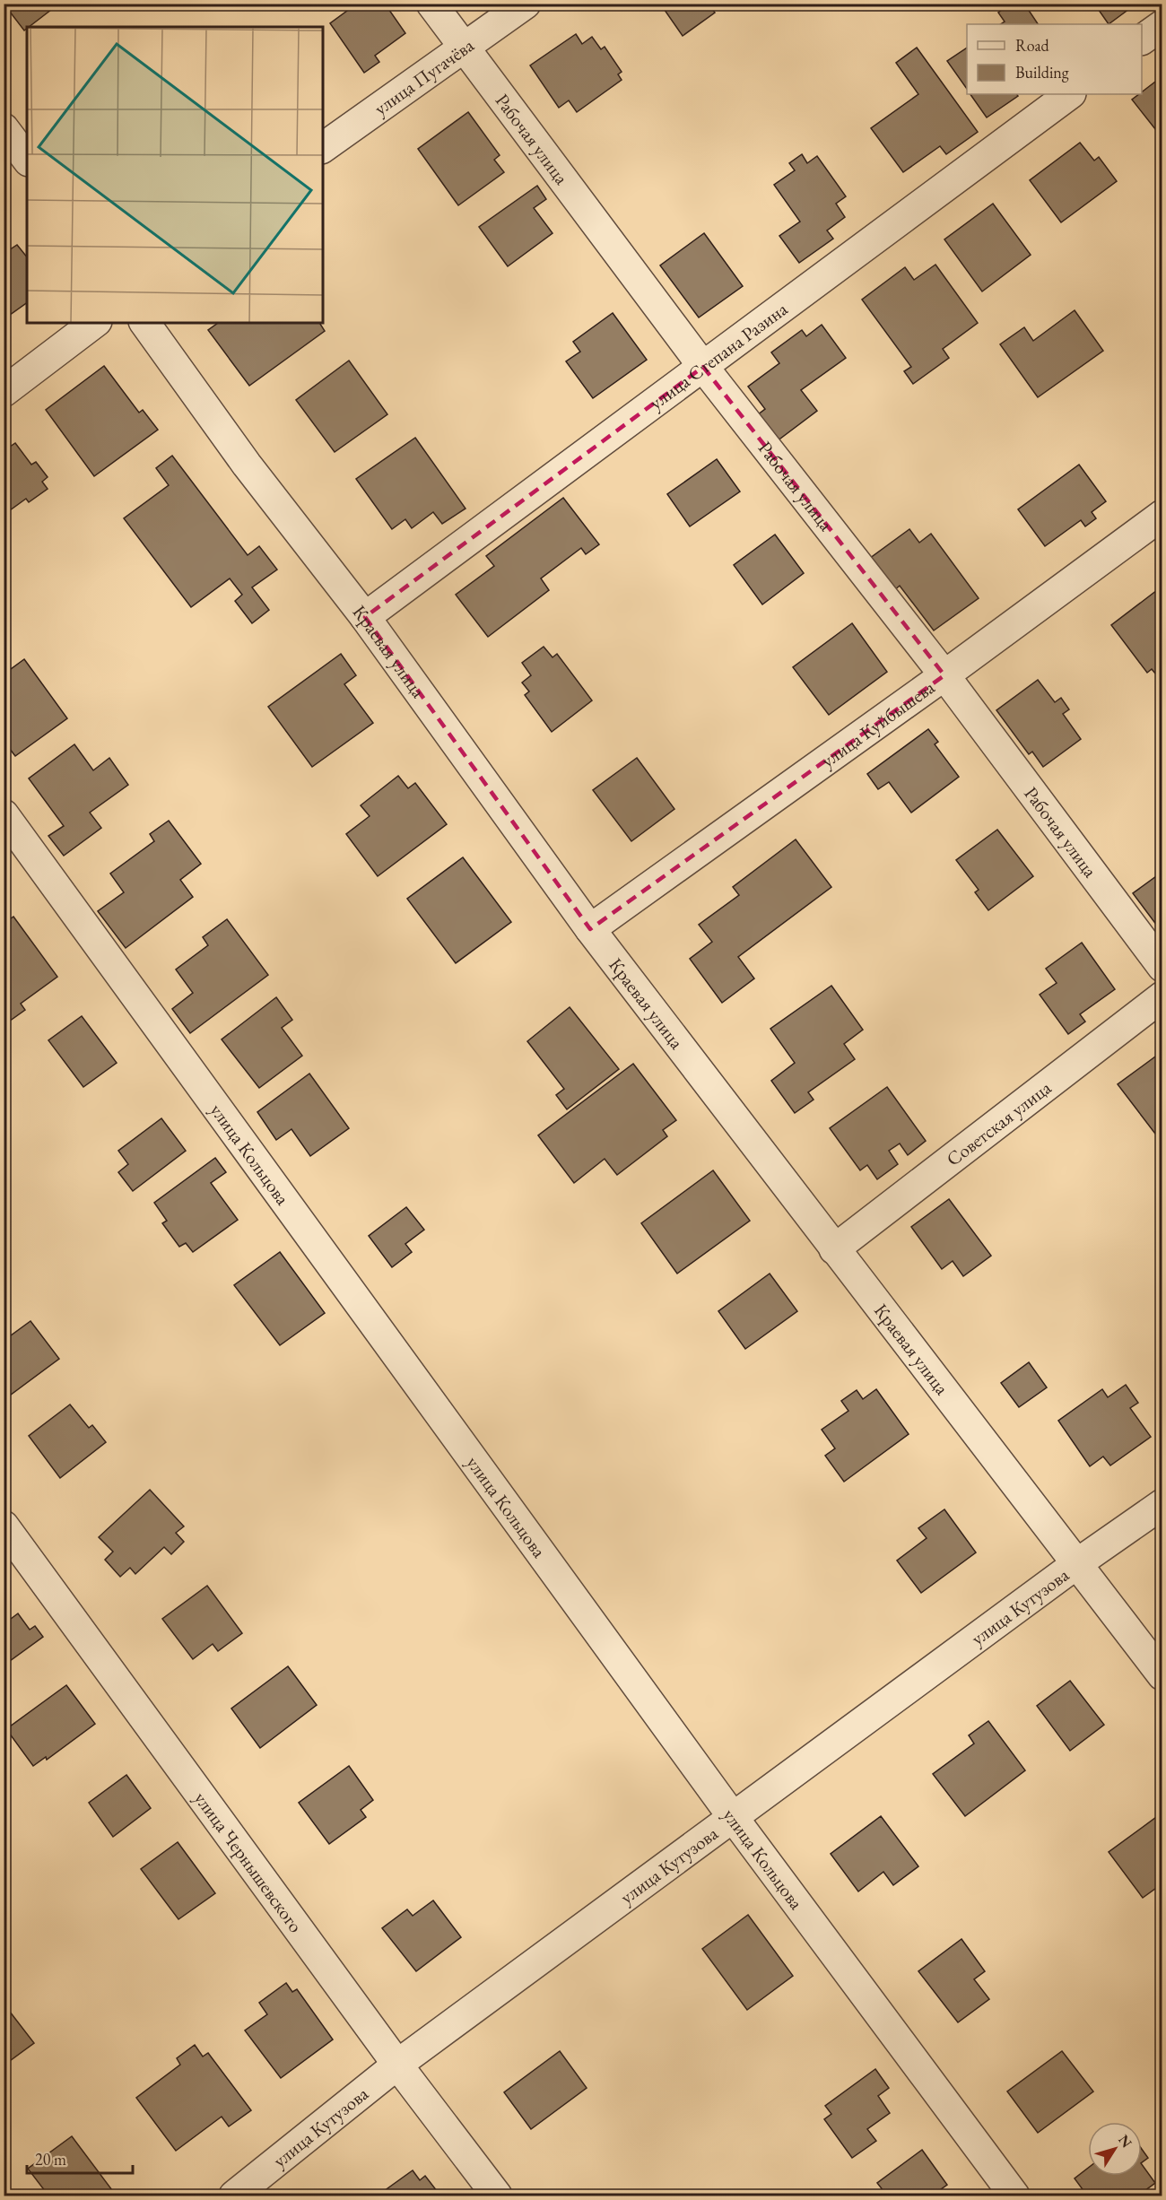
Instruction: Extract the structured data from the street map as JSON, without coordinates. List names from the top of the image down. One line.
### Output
{"streets":{"street":["улица Пугачёва","Рабочая улица","улица Степана Разина","Краевая улица","улица Куйбышева","Советская улица","улица Кольцова","улица Кутузова","улица Чернышевского"]},"crossings":[["улица Пугачёва","Рабочая улица"],["Рабочая улица","улица Степана Разина"],["Рабочая улица","улица Куйбышева"],["улица Степана Разина","Краевая улица"],["Краевая улица","улица Куйбышева"],["Краевая улица","Советская улица"],["Краевая улица","улица Кутузова"],["улица Кольцова","улица Кутузова"],["улица Кутузова","улица Чернышевского"]],"legend":["Road","Building"],"scale_bar":"20 m","north":"top right"}
